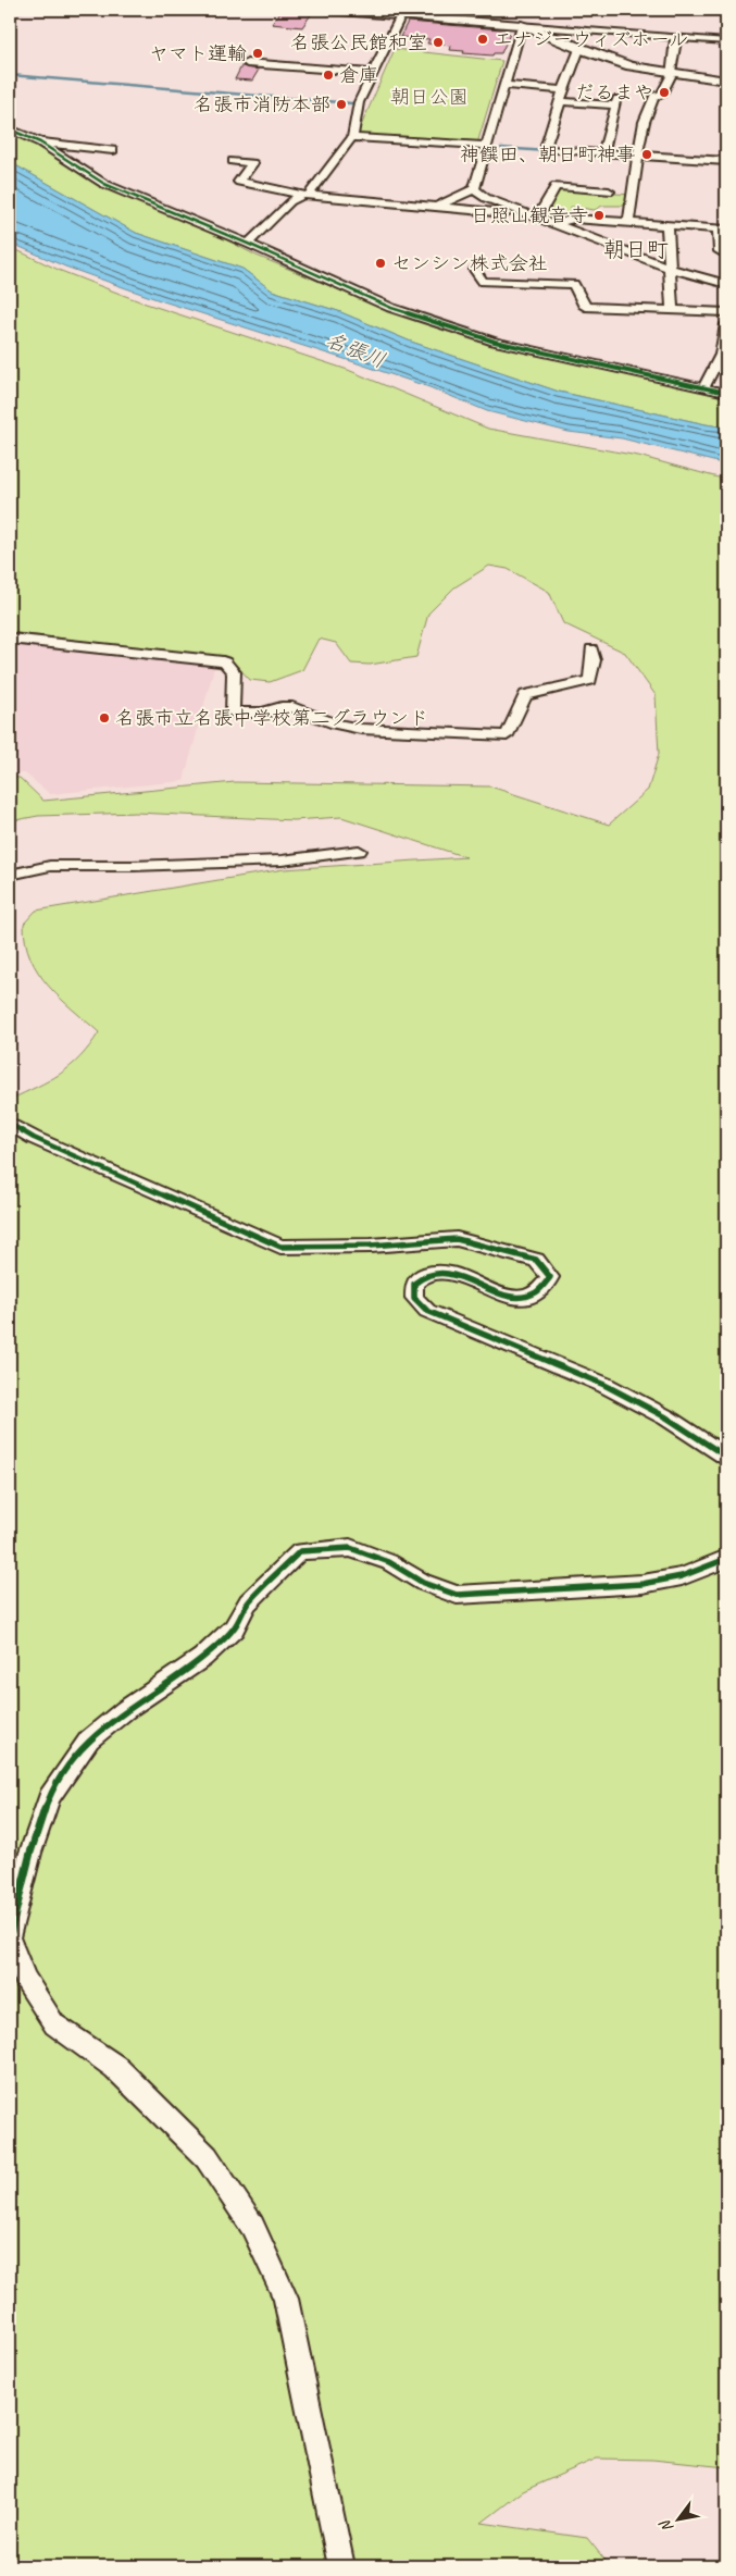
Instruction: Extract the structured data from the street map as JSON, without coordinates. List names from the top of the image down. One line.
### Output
{"districts":["朝日町"],"water":["名張川"],"parks":["朝日公園"],"places":["エナジーウィズホール","名張公民館和室","ヤマト運輸","倉庫","だるまや","名張市消防本部","神饌田、朝日町神事","日照山観音寺","センシン株式会社","名張市立名張中学校第二グラウンド"],"north":"bottom left"}
